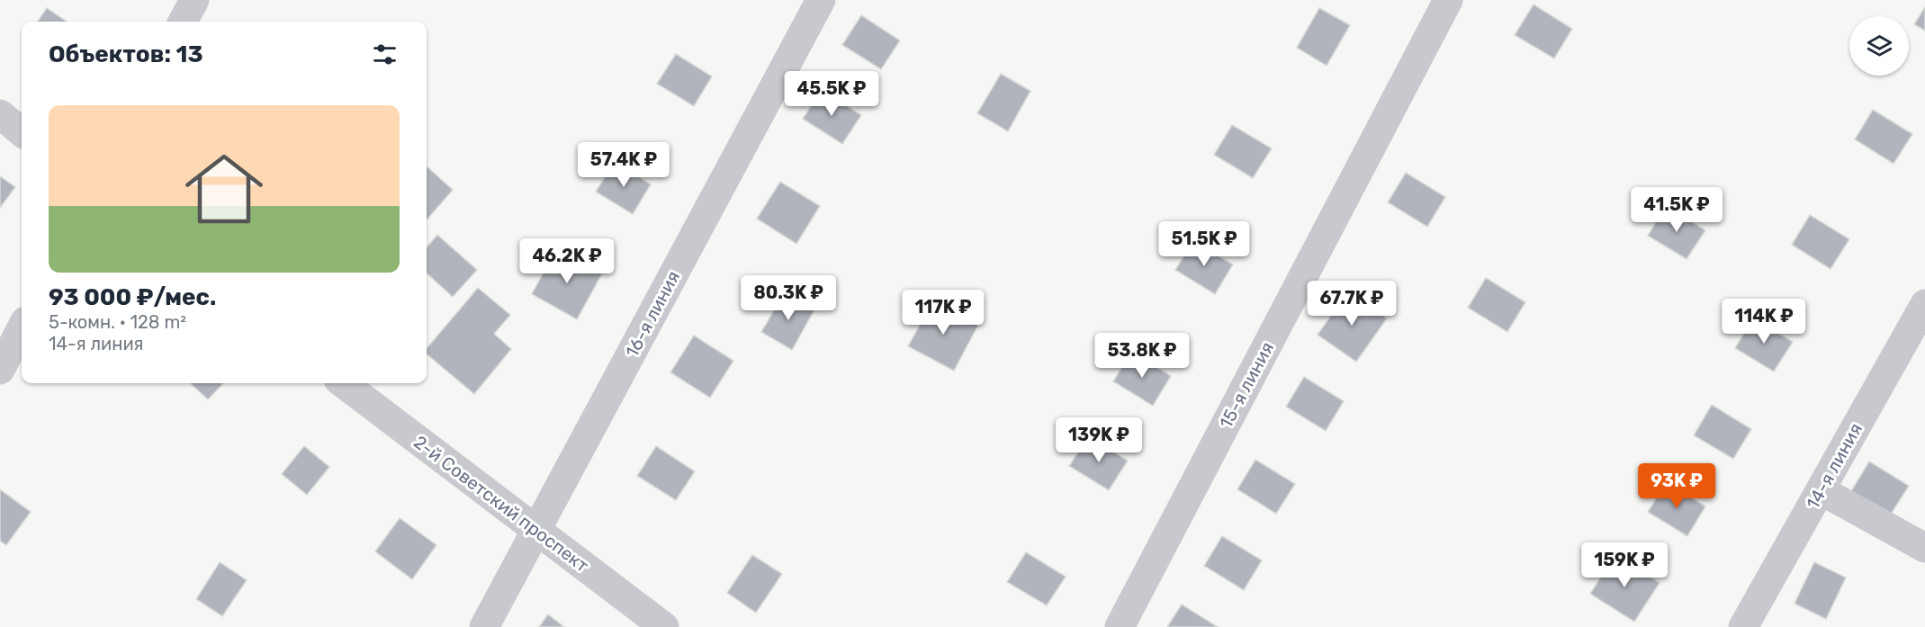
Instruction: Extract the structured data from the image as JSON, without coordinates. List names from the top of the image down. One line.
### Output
{"streets":{"street":["16-я линия","15-я линия","14-я линия","2-й Советский проспект"]},"crossings":[["16-я линия","2-й Советский проспект"]],"page":{"heading":"Объектов: 13","price":["45.5K ₽","57.4K ₽","41.5K ₽","51.5K ₽","46.2K ₽","80.3K ₽","67.7K ₽","117K ₽","114K ₽","53.8K ₽","139K ₽","93K ₽","159K ₽"],"list":[{"name":"93 000 ₽/мес.","note":"5-комн. · 128 m² · 14-я линия"}]}}
